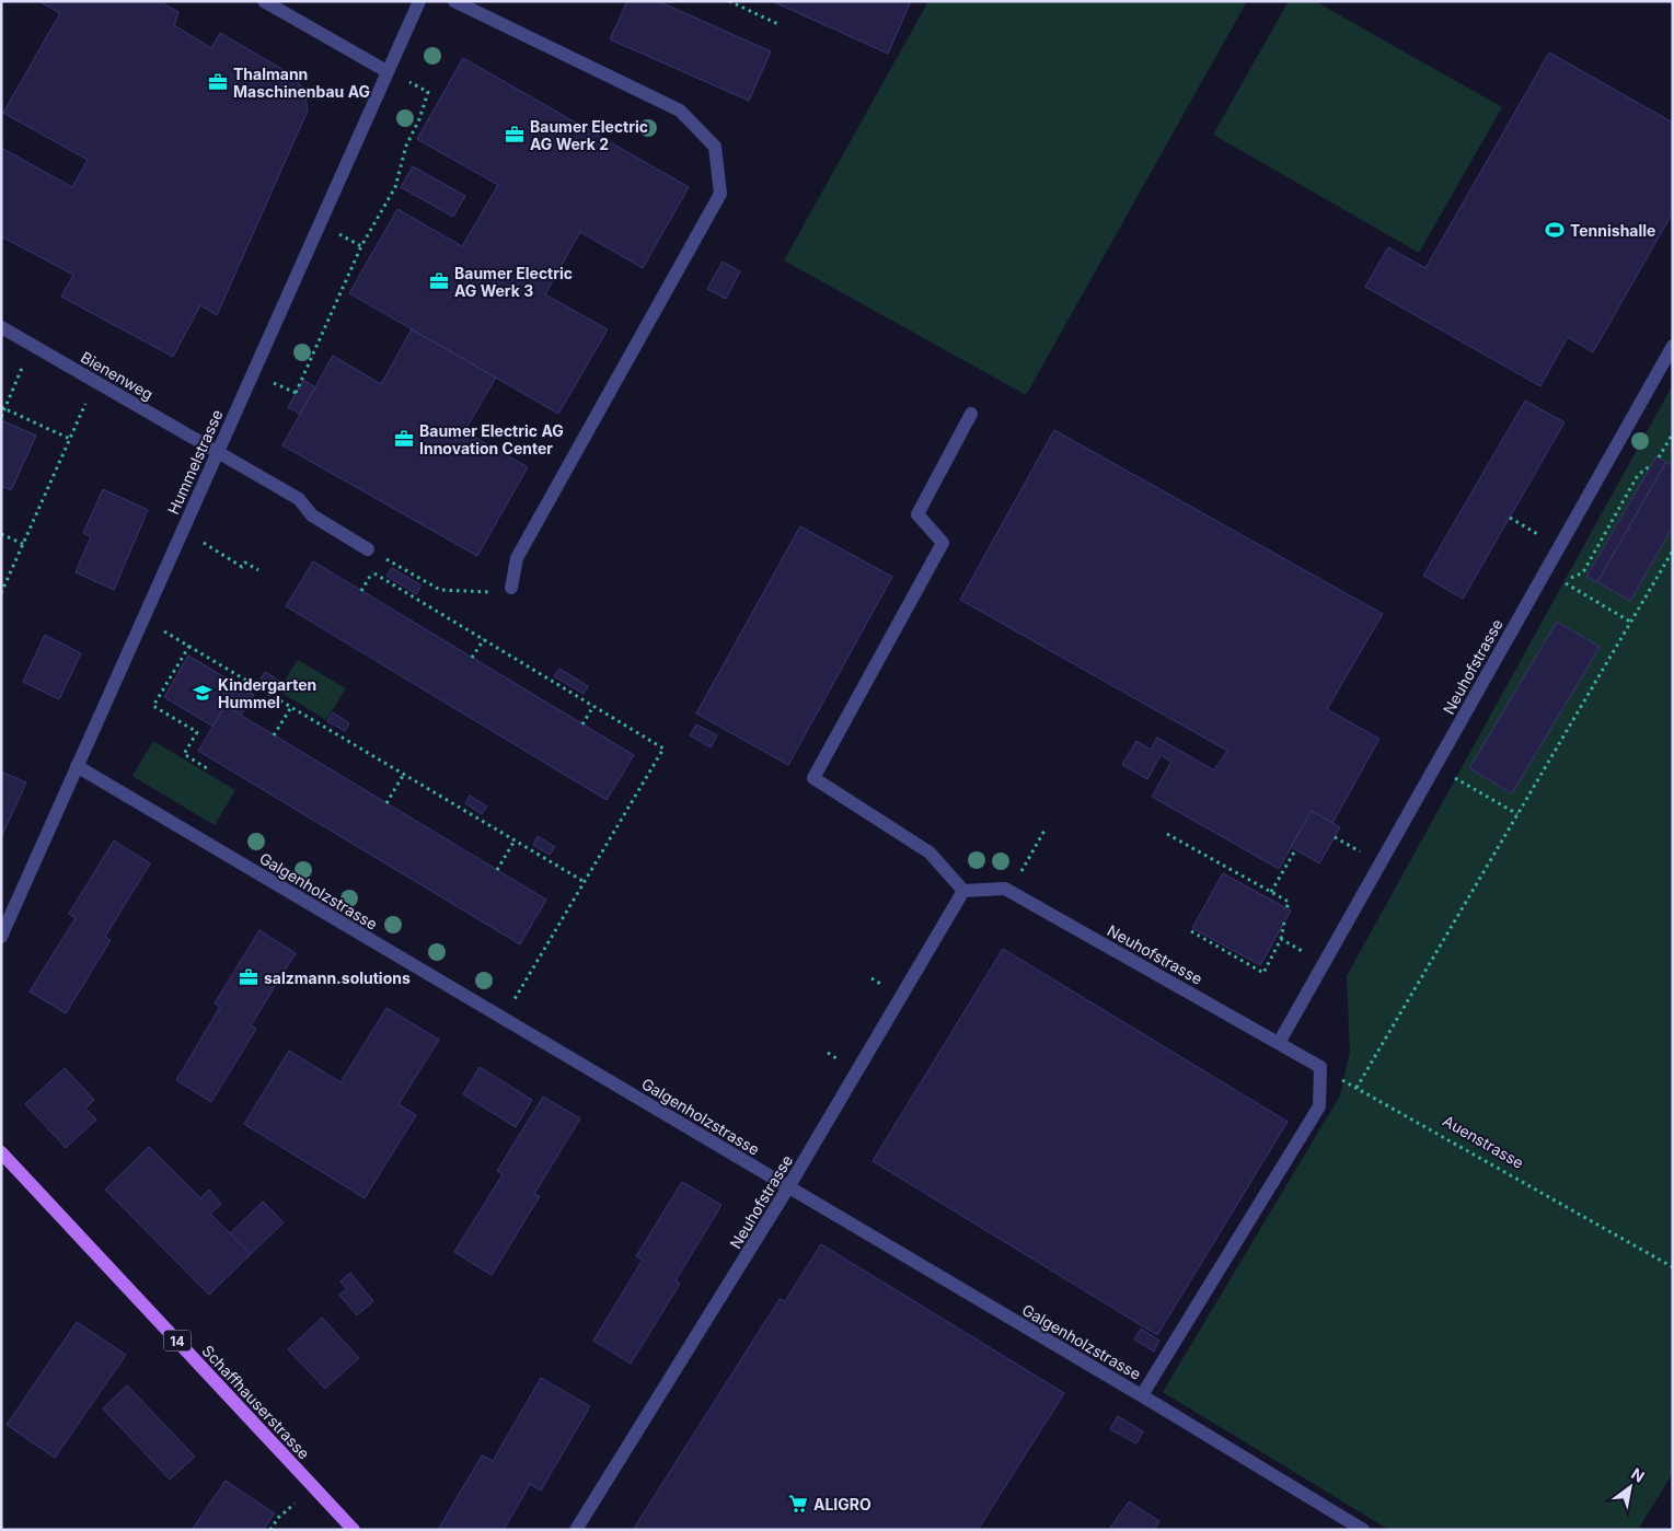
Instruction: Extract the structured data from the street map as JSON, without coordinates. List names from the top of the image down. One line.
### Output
{"streets":{"main road":["14","Schaffhauserstrasse"],"street":["Bienenweg","Hummelstrasse","Neuhofstrasse","Galgenholzstrasse"],"path":["Auenstrasse"]},"crossings":[["Bienenweg","Hummelstrasse"],["Hummelstrasse","Galgenholzstrasse"],["Neuhofstrasse","Galgenholzstrasse"]],"places":{"office":["Thalmann Maschinenbau AG","Baumer Electric AG Werk 2","Baumer Electric AG Werk 3","Baumer Electric AG Innovation Center","salzmann.solutions"],"sports":["Tennishalle"],"school or university":["Kindergarten Hummel"],"supermarket":["ALIGRO"]},"north":"top right"}
